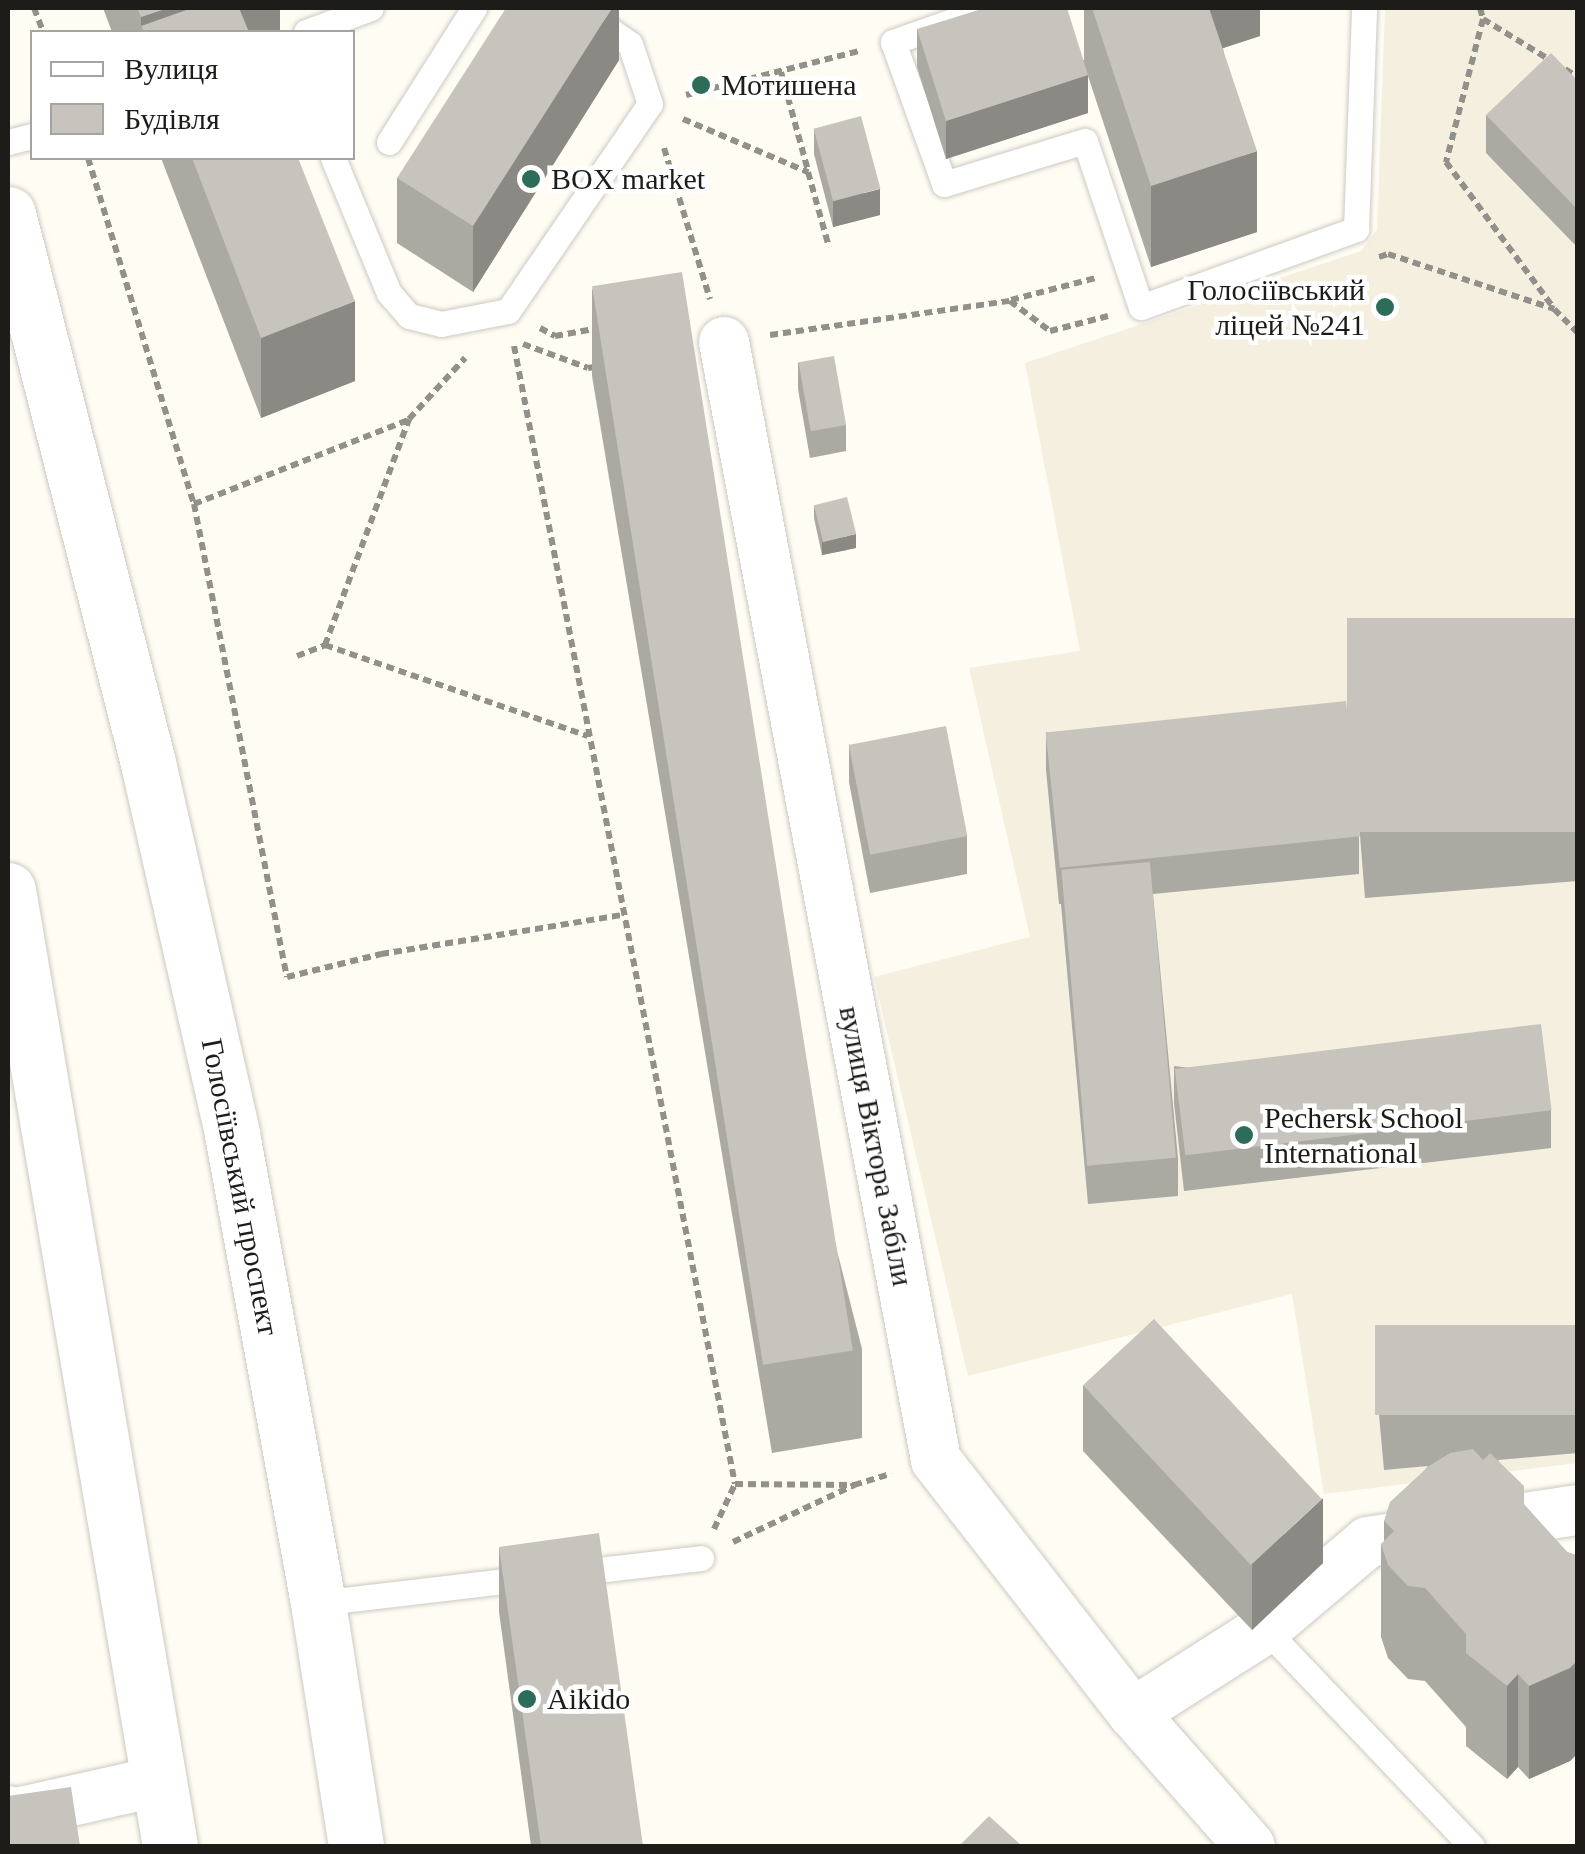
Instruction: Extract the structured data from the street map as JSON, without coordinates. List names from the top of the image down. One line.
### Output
{"streets":{"main road":["Голосіївський проспект"],"street":["вулиця Віктора Забіли"]},"places":["Мотишена","BOX market","Голосіївський ліцей №241","Pechersk School International","Aikido"],"legend":["Вулиця","Будівля"]}
